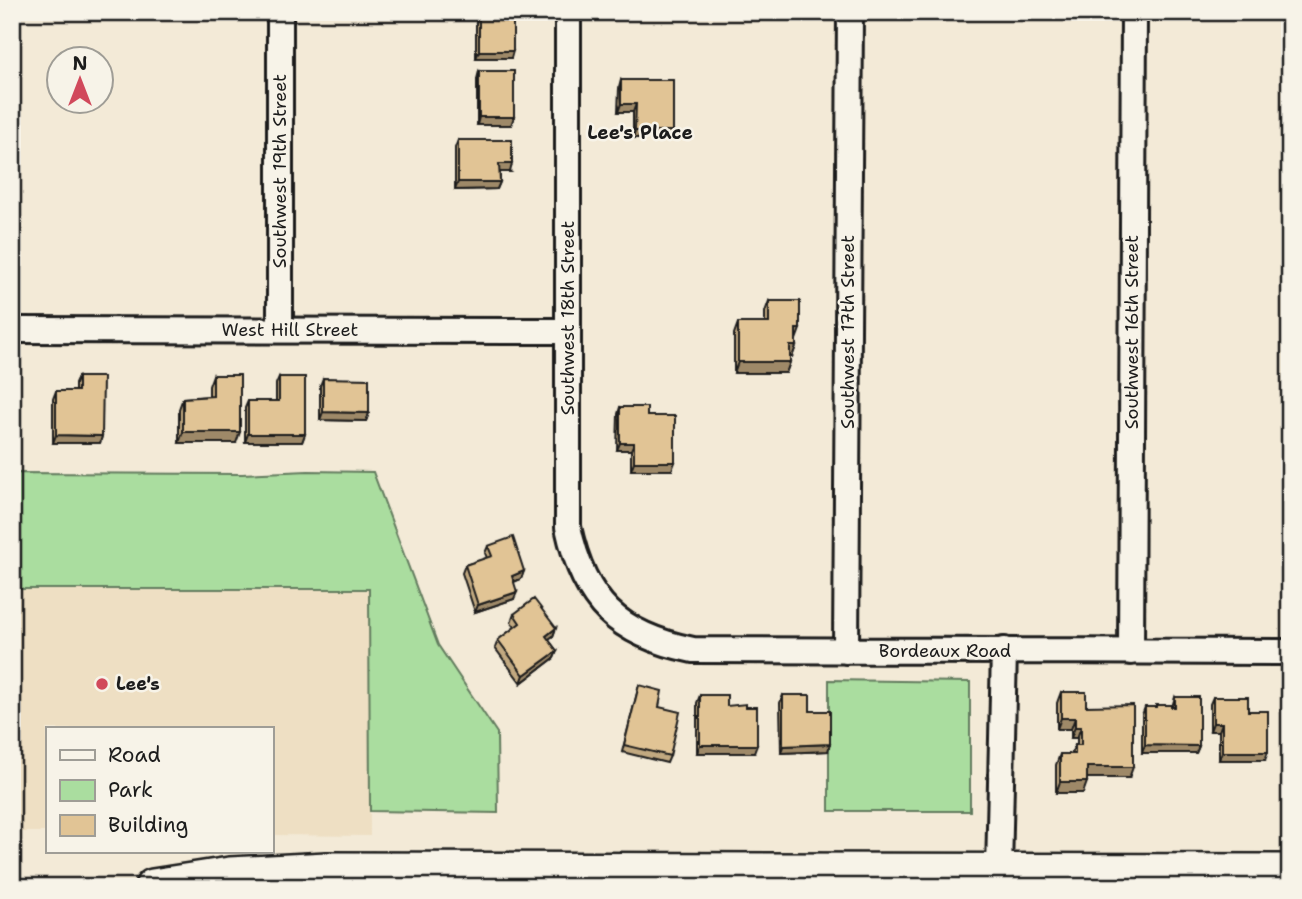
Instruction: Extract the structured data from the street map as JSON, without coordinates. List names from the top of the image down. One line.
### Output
{"streets":{"street":["Southwest 19th Street","Southwest 18th Street","West Hill Street","Southwest 17th Street","Southwest 16th Street","Bordeaux Road"]},"crossings":[["Southwest 19th Street","West Hill Street"],["Southwest 18th Street","West Hill Street"],["Southwest 18th Street","Bordeaux Road"],["Southwest 17th Street","Bordeaux Road"],["Southwest 16th Street","Bordeaux Road"]],"districts":["Lee's Place"],"places":["Lee's"],"legend":["Road","Park","Building"],"north":"top"}
